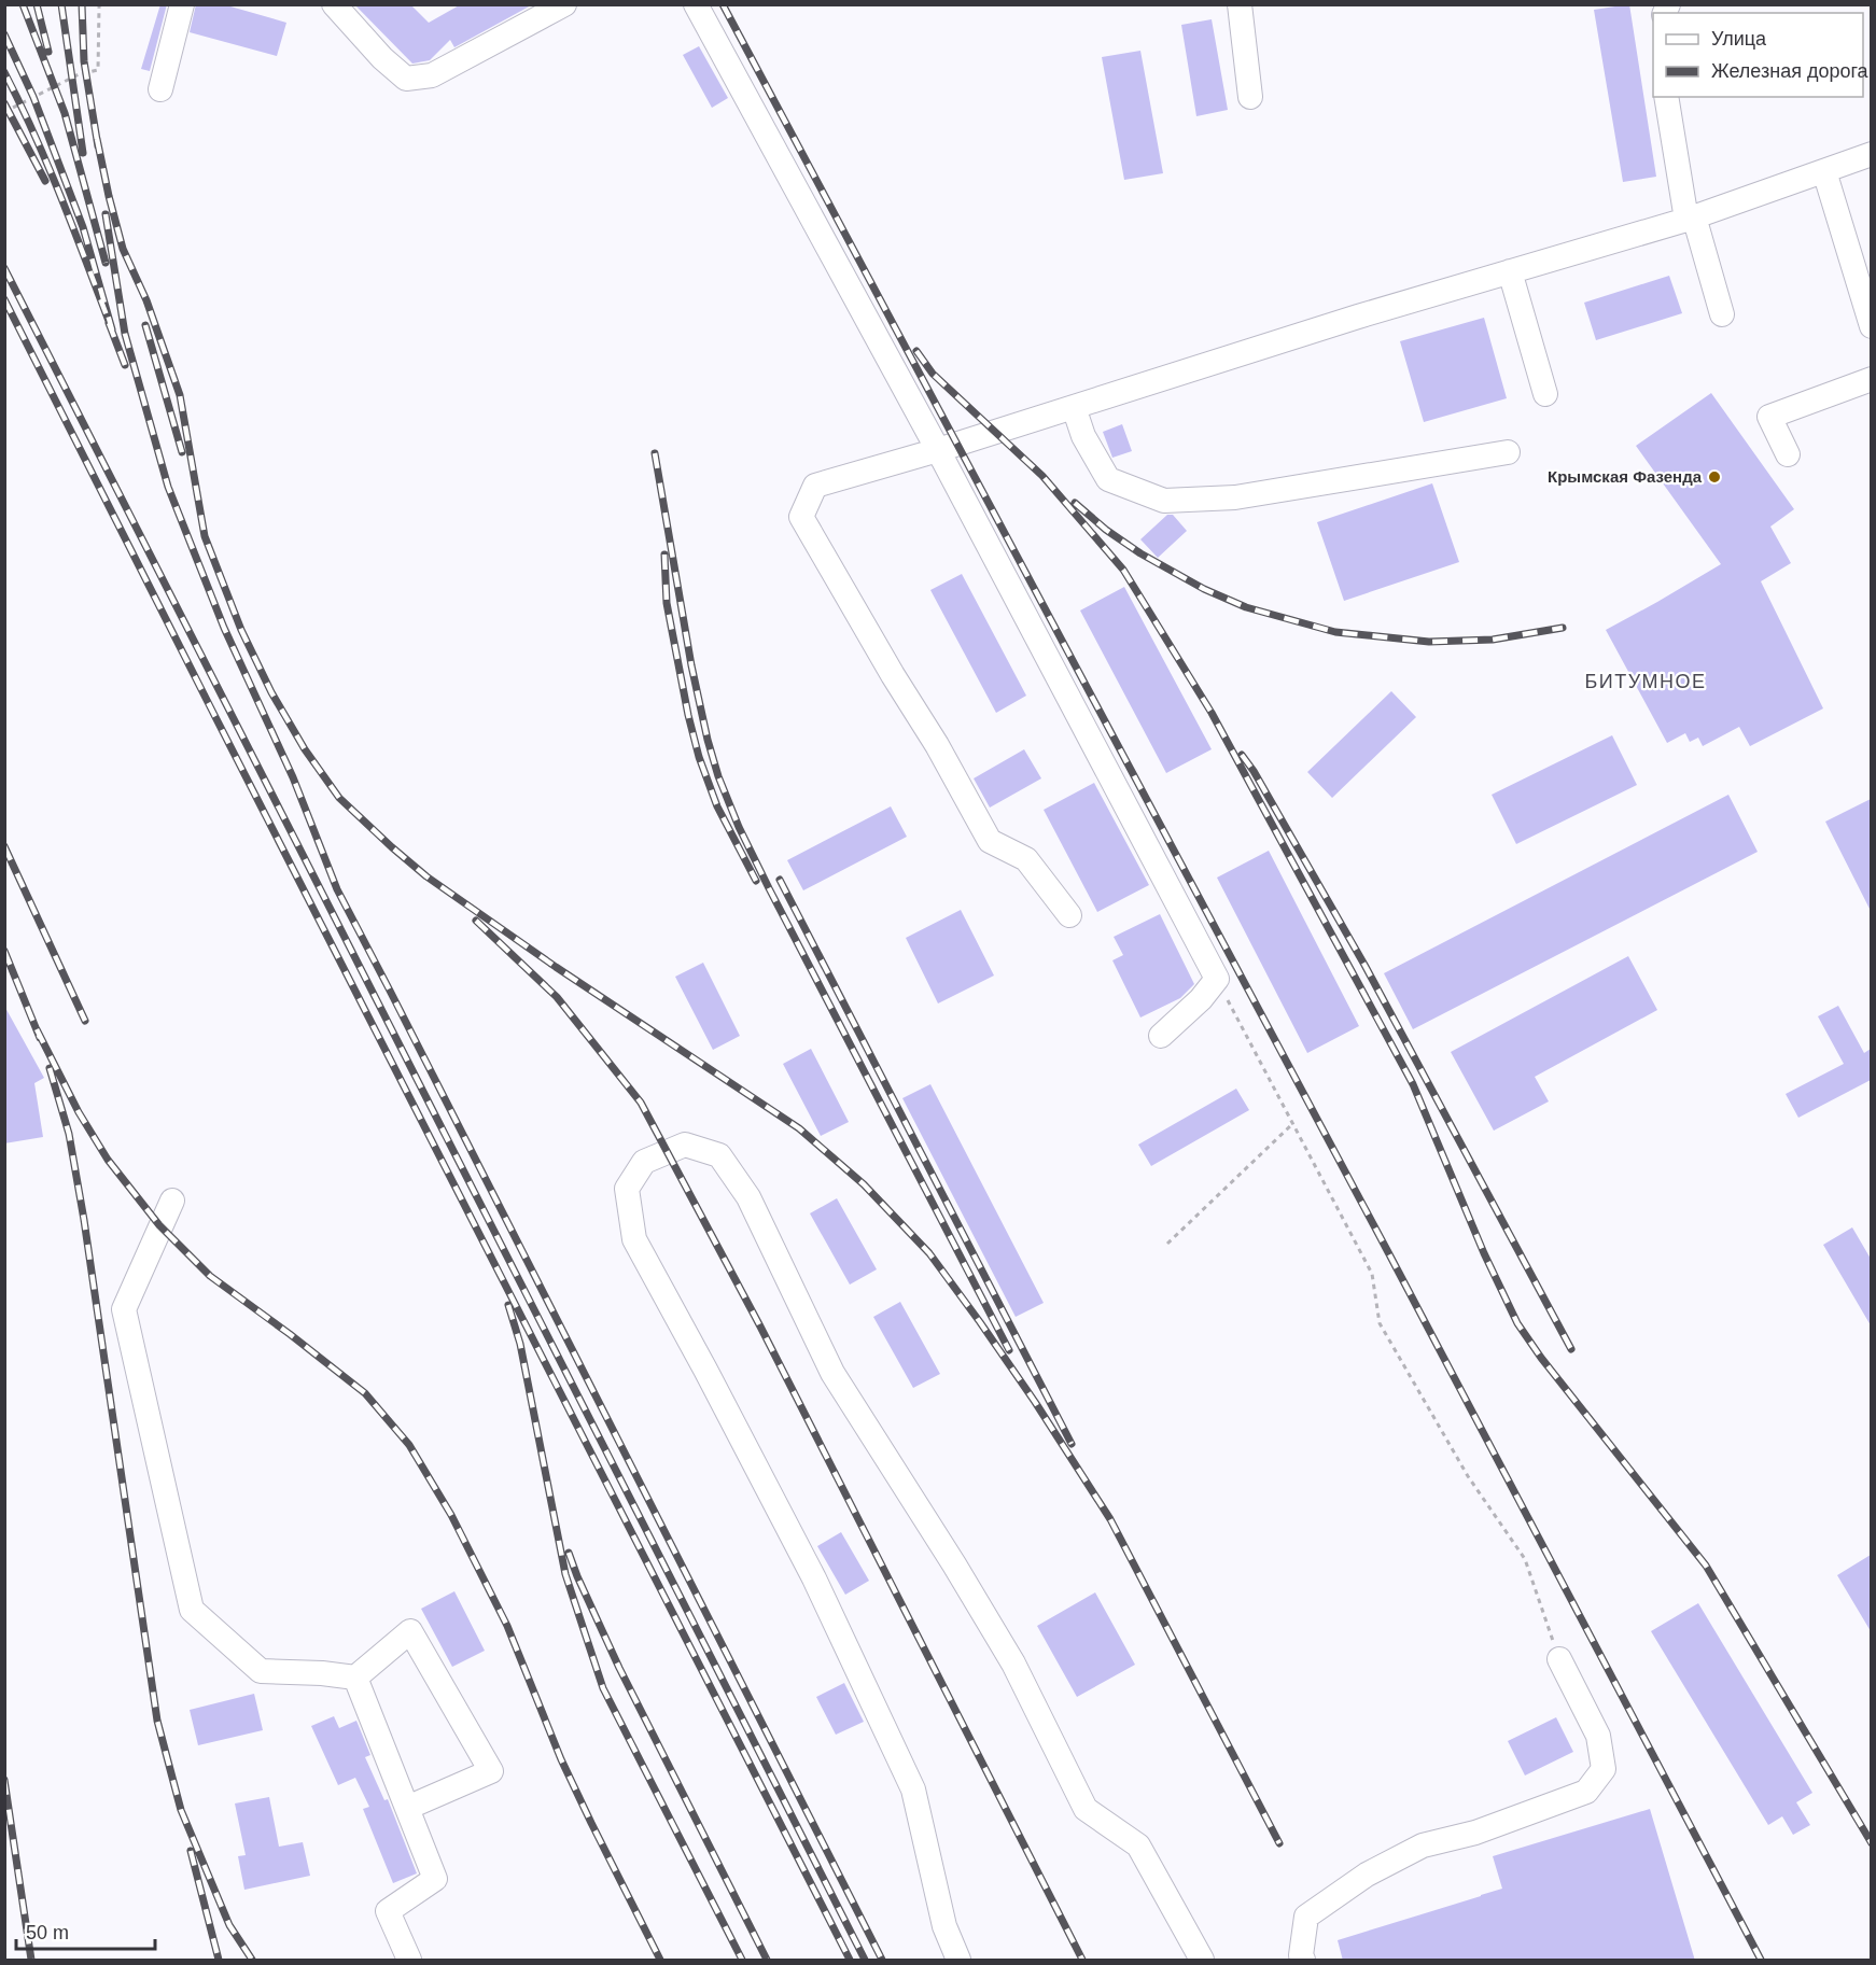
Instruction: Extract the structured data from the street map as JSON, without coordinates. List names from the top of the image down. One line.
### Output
{"districts":["БИТУМНОЕ"],"places":["Крымская Фазенда"],"legend":["Улица","Железная дорога"],"scale_bar":"50 m"}
